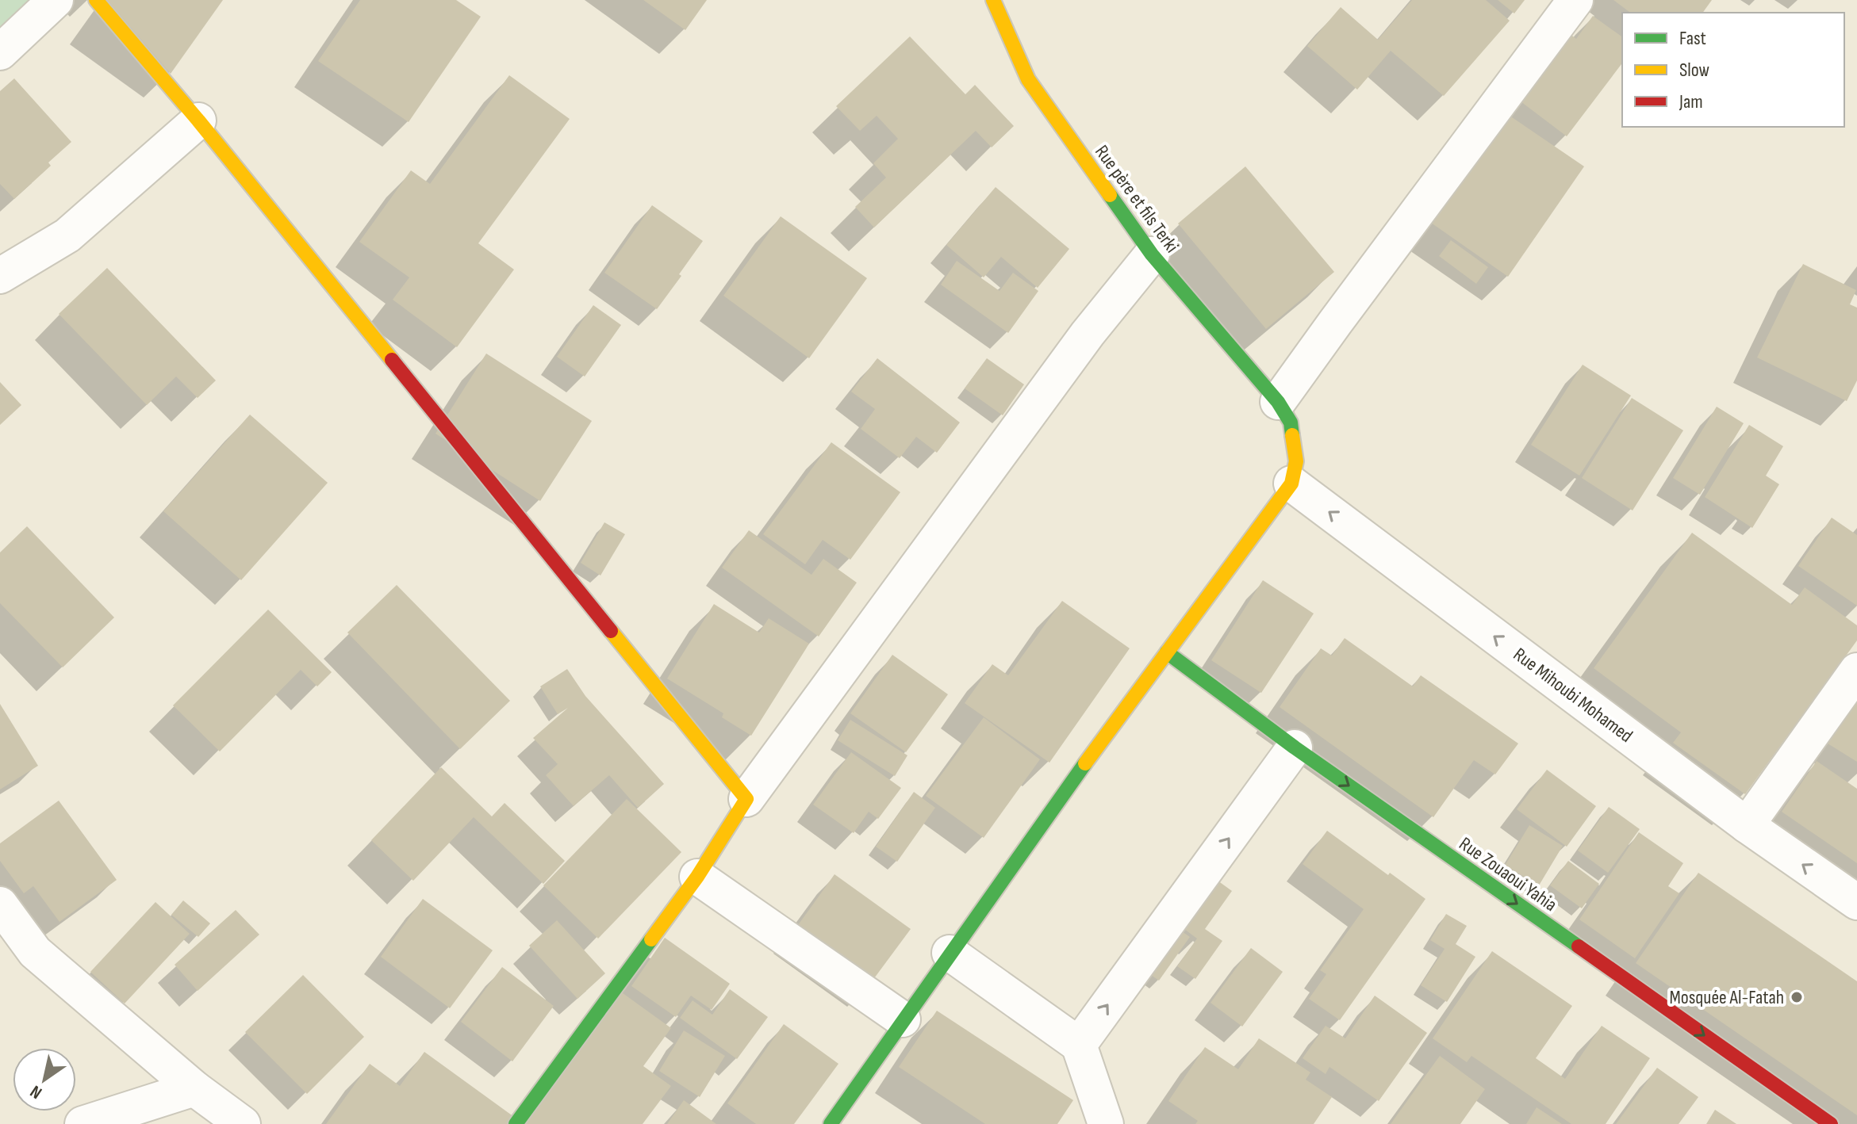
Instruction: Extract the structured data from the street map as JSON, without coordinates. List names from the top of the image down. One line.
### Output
{"streets":{"street":["Rue père et fils Terki","Rue Mihoubi Mohamed","Rue Zouaoui Yahia"]},"crossings":[["Rue père et fils Terki","Rue Mihoubi Mohamed"]],"one_way":["Rue Mihoubi Mohamed","Rue Zouaoui Yahia"],"places":["Mosquée Al-Fatah"],"legend":["Fast","Slow","Jam"],"north":"bottom left"}
